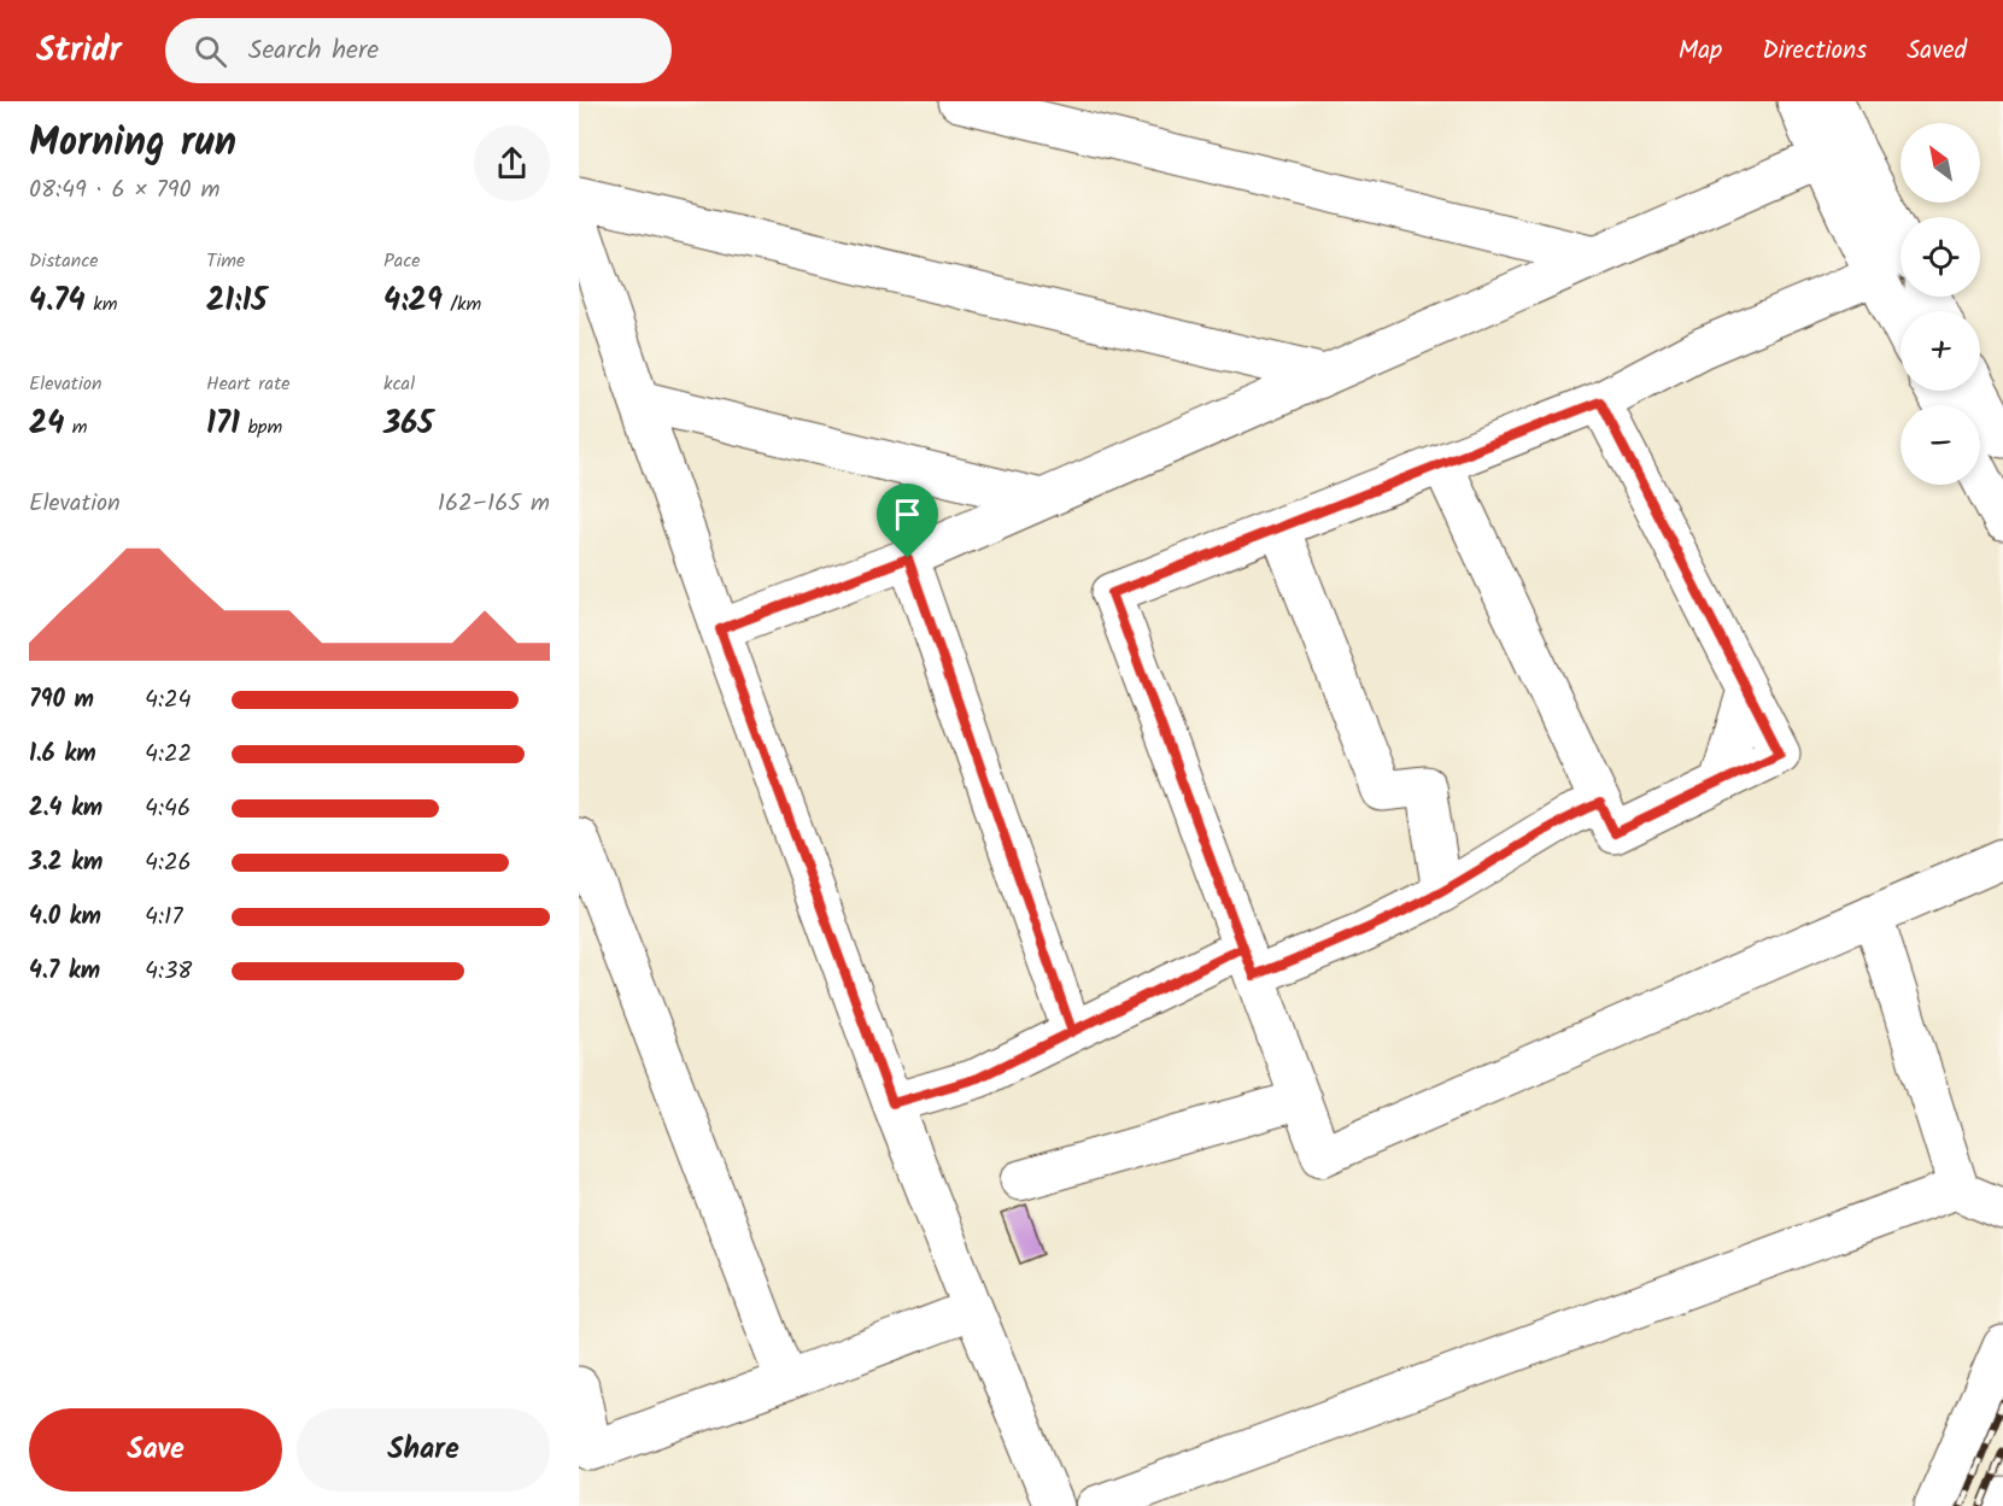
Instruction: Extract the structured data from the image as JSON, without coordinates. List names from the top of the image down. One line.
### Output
{"north":"top left","page":{"header":"Stridr","search":"Search here","nav":["Map","Directions","Saved"],"heading":["Morning run","08:49 · 6 × 790 m"],"map_buttons":["+","−"],"stats":[["Distance","4.74 km"],["Time","21:15"],["Pace","4:29 /km"],["Elevation","24 m"],["Heart rate","171 bpm"],["kcal","365"]],"chart":["Elevation","162–165 m"],"list":[{"name":"790 m","note":"4:24"},{"name":"1.6 km","note":"4:22"},{"name":"2.4 km","note":"4:46"},{"name":"3.2 km","note":"4:26"},{"name":"4.0 km","note":"4:17"},{"name":"4.7 km","note":"4:38"}],"buttons":["Save","Share"]}}
